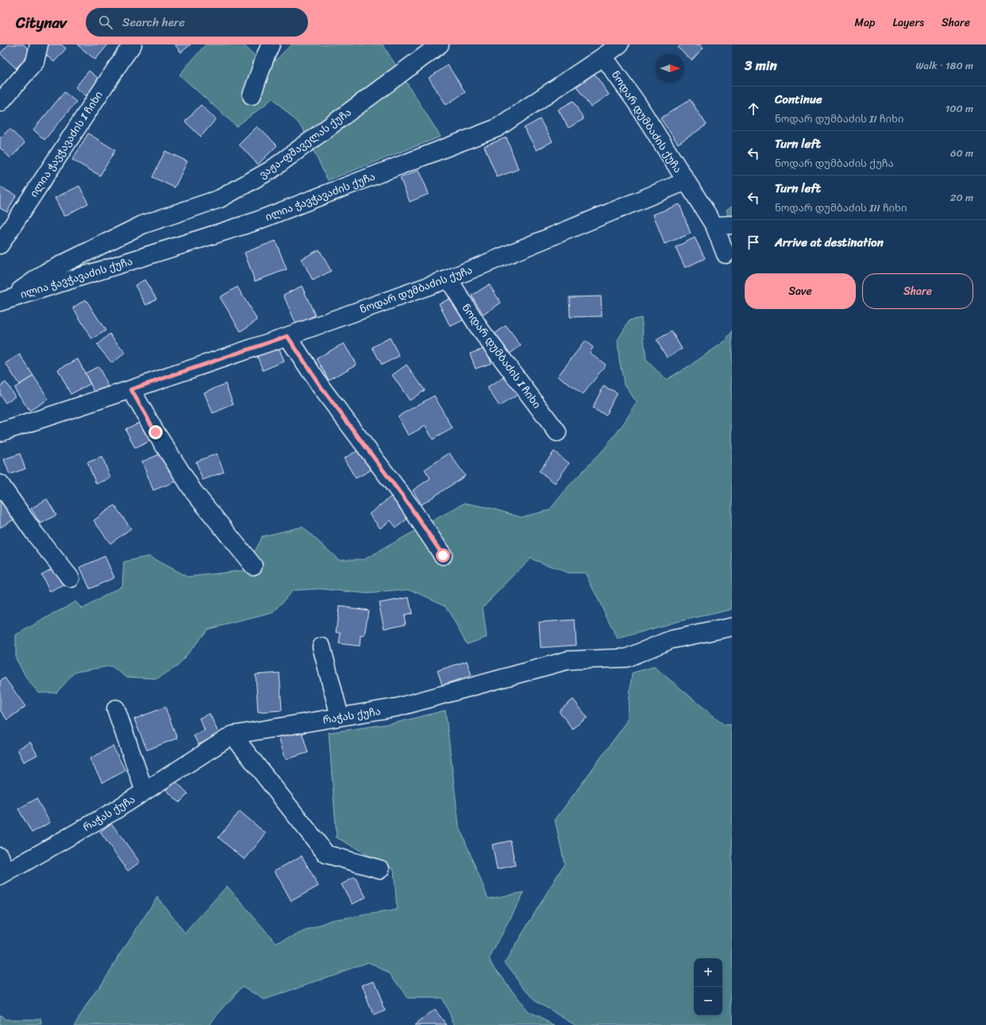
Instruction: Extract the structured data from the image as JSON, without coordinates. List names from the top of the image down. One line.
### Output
{"streets":{"street":["ნოდარ დუმბაძის ქუჩა","ვაჟა-ფშაველას ქუჩა","ილია ჭავჭავაძის I ჩიხი","ილია ჭავჭავაძის ქუჩა","ნოდარ დუმბაძის I ჩიხი","რაჭას ქუჩა"]},"crossings":[["ნოდარ დუმბაძის ქუჩა","ილია ჭავჭავაძის ქუჩა"],["ნოდარ დუმბაძის ქუჩა","ნოდარ დუმბაძის I ჩიხი"],["ვაჟა-ფშაველას ქუჩა","ილია ჭავჭავაძის ქუჩა"]],"north":"right","page":{"header":"Citynav","search":"Search here","nav":["Map","Layers","Share"],"heading":["3 min","Walk · 180 m"],"list":[["Continue","ნოდარ დუმბაძის II ჩიხი","100 m"],["Turn left","ნოდარ დუმბაძის ქუჩა","60 m"],["Turn left","ნოდარ დუმბაძის III ჩიხი","20 m"],"Arrive at destination"],"buttons":["Save","Share"],"map_buttons":["+","−"]}}
